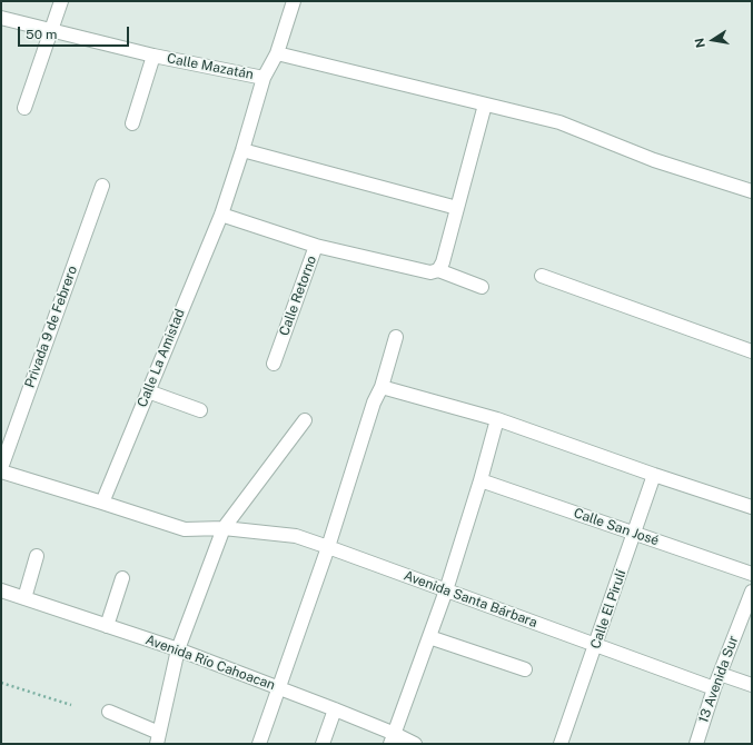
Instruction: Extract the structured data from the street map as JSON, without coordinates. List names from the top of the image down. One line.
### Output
{"streets":{"street":["Calle Mazatán","Calle Retorno","Privada 9 de Febrero","Calle La Amistad","Calle San José","Avenida Santa Bárbara","Calle El Pirulí","Avenida Río Cahoacan","13 Avenida Sur"]},"crossings":[["Calle Mazatán","Calle La Amistad"],["Calle Retorno","Calle La Amistad"],["Calle La Amistad","Avenida Santa Bárbara"],["Calle San José","Calle El Pirulí"],["Avenida Santa Bárbara","Calle El Pirulí"],["Avenida Santa Bárbara","13 Avenida Sur"]],"scale_bar":"50 m","north":"left"}
